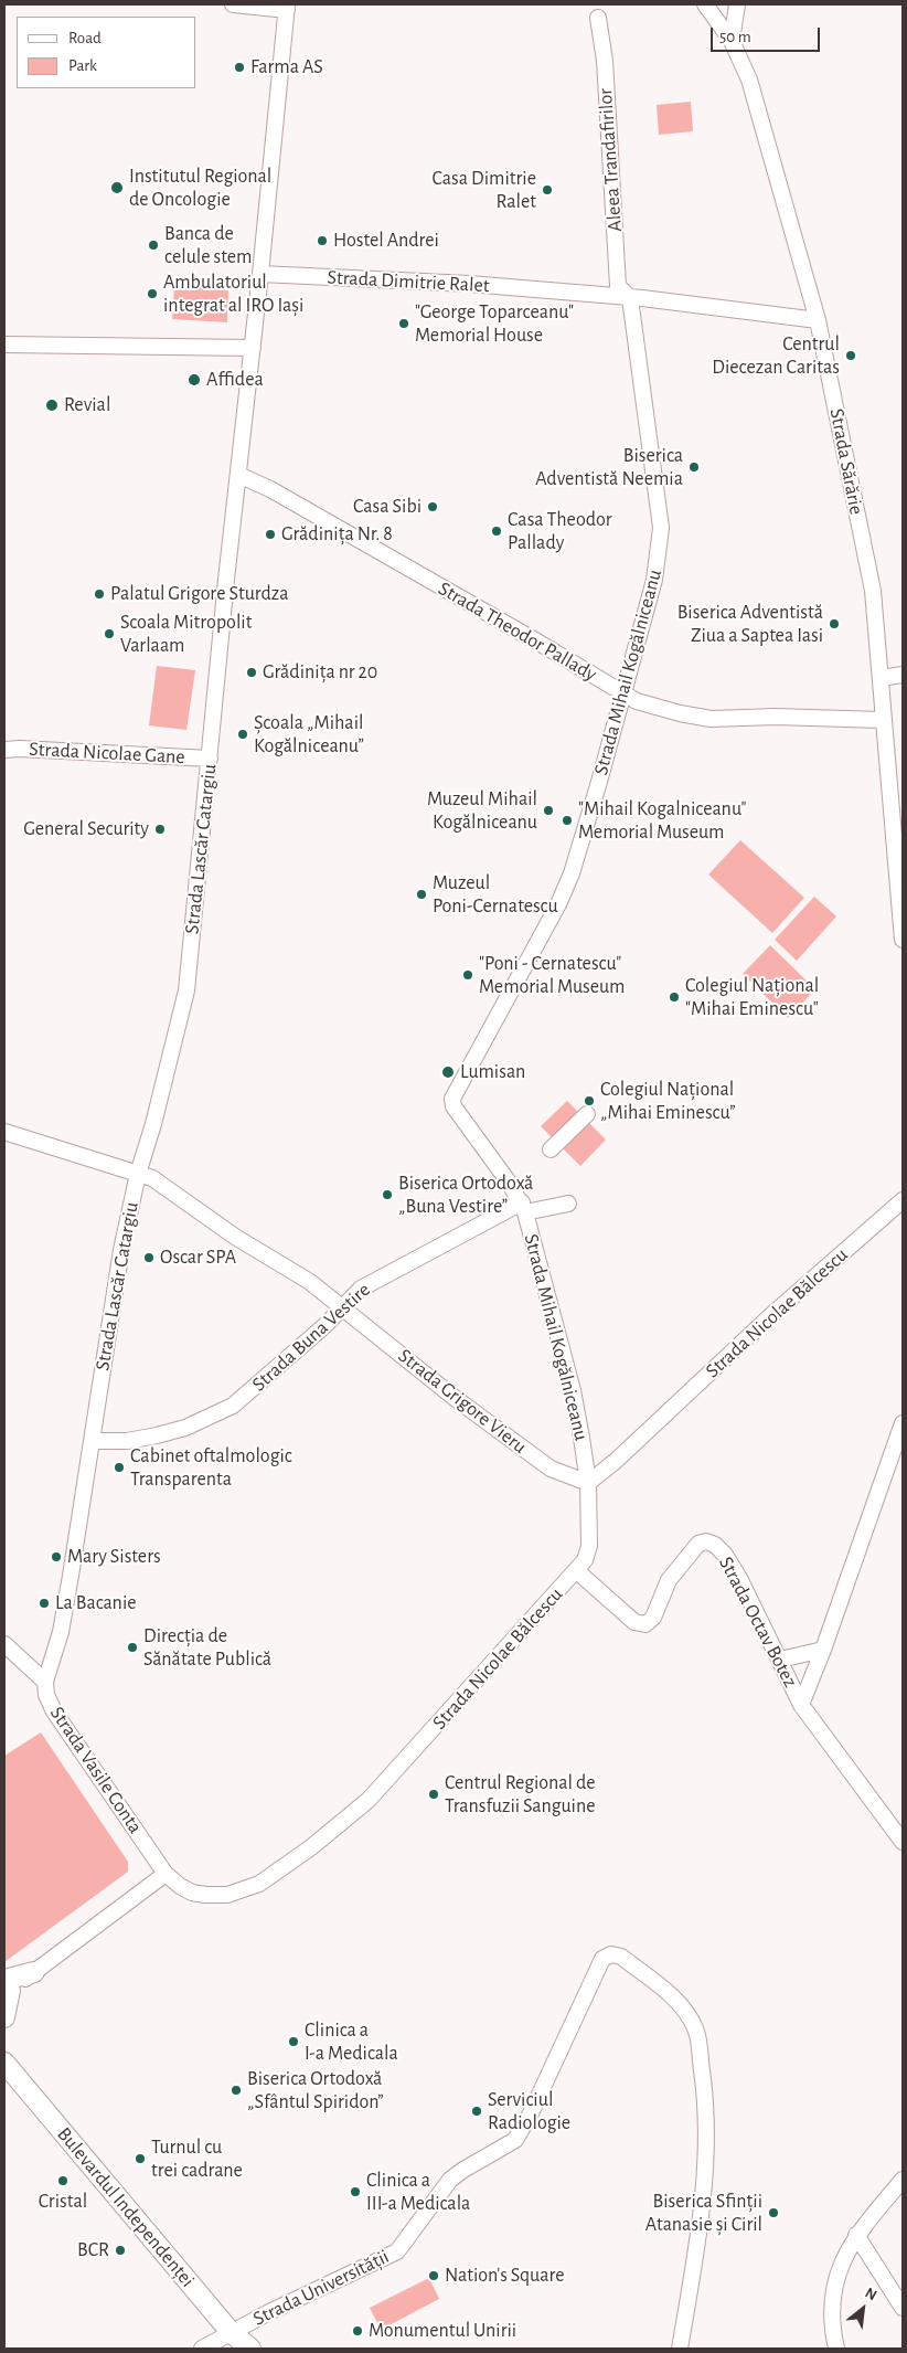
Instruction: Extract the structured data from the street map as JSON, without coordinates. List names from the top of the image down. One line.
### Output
{"streets":{"main road":["Bulevardul Independenței"],"street":["Aleea Trandafirilor","Strada Dimitrie Ralet","Strada Sărărie","Strada Theodor Pallady","Strada Mihail Kogălniceanu","Strada Nicolae Gane","Strada Lascăr Catargiu","Strada Nicolae Bălcescu","Strada Buna Vestire","Strada Grigore Vieru","Strada Octav Botez","Strada Vasile Conta","Strada Universității"]},"crossings":[["Aleea Trandafirilor","Strada Dimitrie Ralet"],["Aleea Trandafirilor","Strada Mihail Kogălniceanu"],["Strada Dimitrie Ralet","Strada Sărărie"],["Strada Dimitrie Ralet","Strada Mihail Kogălniceanu"],["Strada Dimitrie Ralet","Strada Lascăr Catargiu"],["Strada Sărărie","Strada Theodor Pallady"],["Strada Theodor Pallady","Strada Mihail Kogălniceanu"],["Strada Theodor Pallady","Strada Lascăr Catargiu"],["Strada Mihail Kogălniceanu","Strada Nicolae Bălcescu"],["Strada Mihail Kogălniceanu","Strada Buna Vestire"],["Strada Mihail Kogălniceanu","Strada Grigore Vieru"],["Strada Nicolae Gane","Strada Lascăr Catargiu"],["Strada Lascăr Catargiu","Strada Buna Vestire"],["Strada Lascăr Catargiu","Strada Grigore Vieru"],["Strada Lascăr Catargiu","Strada Vasile Conta"],["Strada Nicolae Bălcescu","Strada Grigore Vieru"],["Strada Nicolae Bălcescu","Strada Octav Botez"],["Strada Nicolae Bălcescu","Strada Vasile Conta"],["Strada Buna Vestire","Strada Grigore Vieru"],["Bulevardul Independenței","Strada Universității"]],"places":["Farma AS","Institutul Regional de Oncologie","Casa Dimitrie Ralet","Hostel Andrei","Banca de celule stem","Ambulatoriul integrat al IRO Iași","\"George Toparceanu\" Memorial House","Centrul Diecezan Caritas","Affidea","Revial","Biserica Adventistă Neemia","Casa Sibi","Casa Theodor Pallady","Grădinița Nr. 8","Palatul Grigore Sturdza","Biserica Adventistă Ziua a Saptea Iasi","Scoala Mitropolit Varlaam","Grădinița nr 20","Școala „Mihail Kogălniceanu”","Muzeul Mihail Kogălniceanu","\"Mihail Kogalniceanu\" Memorial Museum","General Security","Muzeul Poni-Cernatescu","\"Poni - Cernatescu\" Memorial Museum","Colegiul Național \"Mihai Eminescu\"","Lumisan","Colegiul Național „Mihai Eminescu”","Biserica Ortodoxă „Buna Vestire”","Oscar SPA","Cabinet oftalmologic Transparenta","Mary Sisters","La Bacanie","Direcția de Sănătate Publică","Centrul Regional de Transfuzii Sanguine","Clinica a I-a Medicala","Biserica Ortodoxă „Sfântul Spiridon”","Serviciul Radiologie","Turnul cu trei cadrane","Cristal","Clinica a III-a Medicala","Biserica Sfinții Atanasie și Ciril","BCR","Nation's Square","Monumentul Unirii"],"legend":["Road","Park"],"scale_bar":"50 m","north":"top right"}
